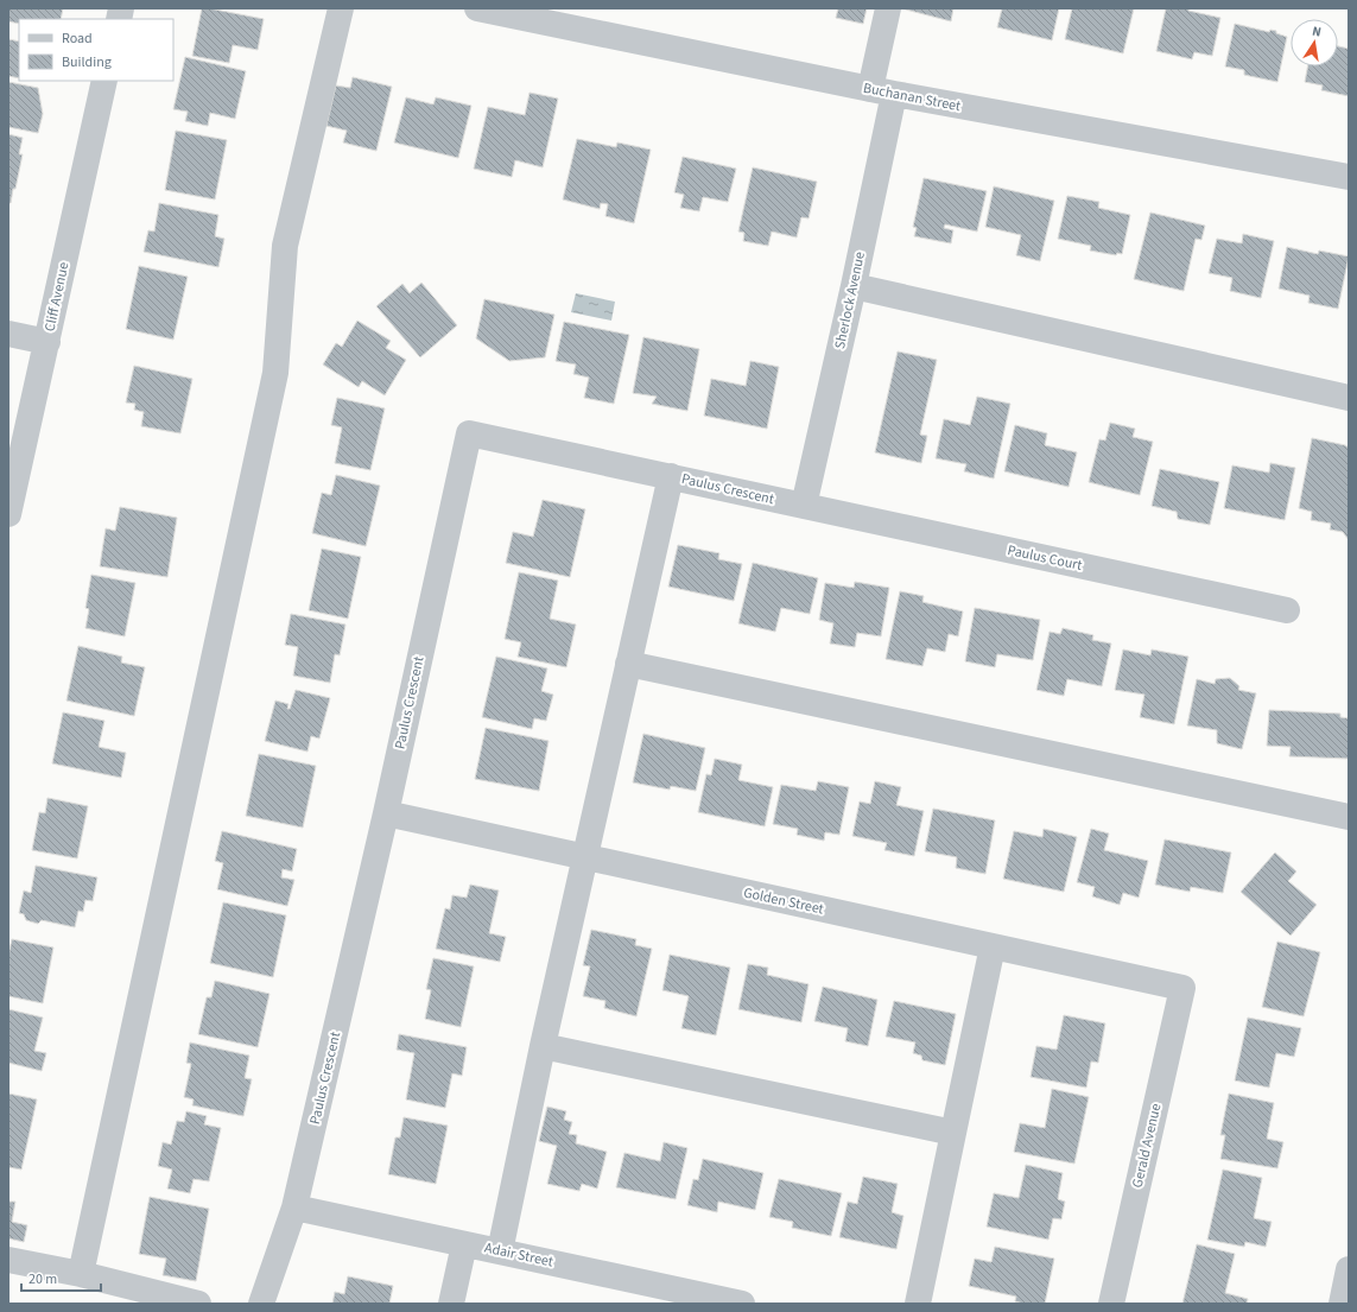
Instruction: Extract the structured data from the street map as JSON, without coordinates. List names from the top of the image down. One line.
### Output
{"streets":{"street":["Buchanan Street","Cliff Avenue","Sherlock Avenue","Paulus Crescent","Paulus Court","Golden Street","Gerald Avenue","Adair Street"]},"crossings":[["Buchanan Street","Sherlock Avenue"],["Sherlock Avenue","Paulus Crescent"],["Sherlock Avenue","Paulus Court"],["Paulus Crescent","Paulus Court"],["Paulus Crescent","Golden Street"],["Paulus Crescent","Adair Street"],["Golden Street","Gerald Avenue"]],"legend":["Road","Building"],"scale_bar":"20 m","north":"top"}
